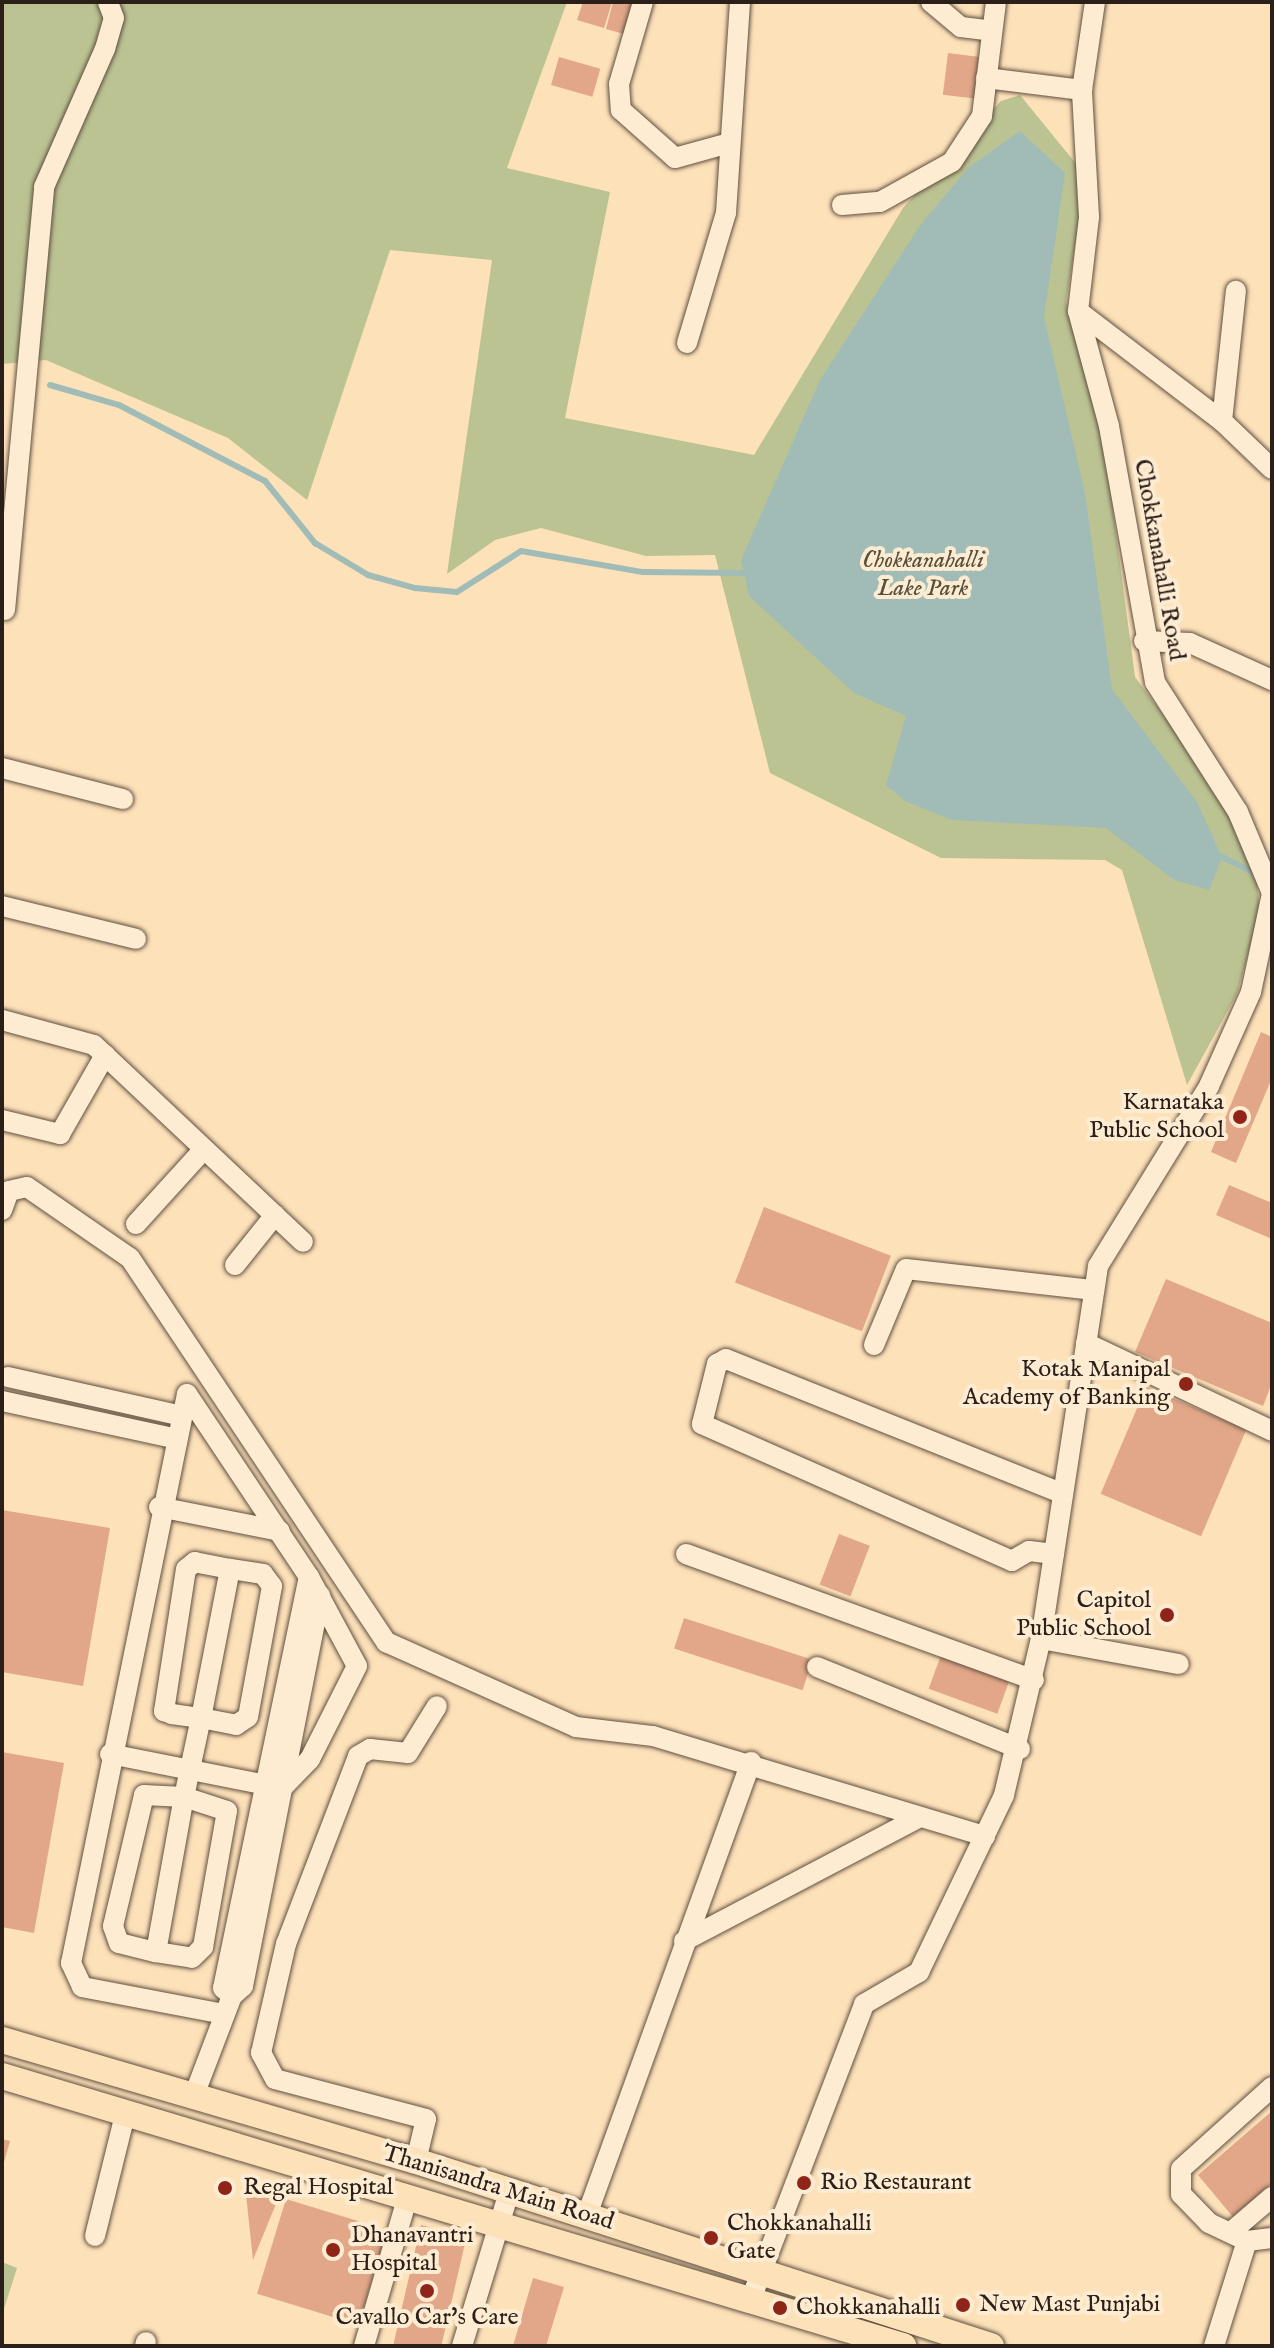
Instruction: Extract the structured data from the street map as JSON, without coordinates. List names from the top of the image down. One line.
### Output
{"streets":{"main road":["Thanisandra Main Road"],"street":["Chokkanahalli Road"]},"crossings":[["Chokkanahalli Road","Thanisandra Main Road"]],"parks":["Chokkanahalli Lake Park"],"places":["Karnataka Public School","Kotak Manipal Academy of Banking","Capitol Public School","Rio Restaurant","Regal Hospital","Chokkanahalli Gate","Dhanavantri Hospital","Cavallo Car's Care","New Mast Punjabi","Chokkanahalli"]}
